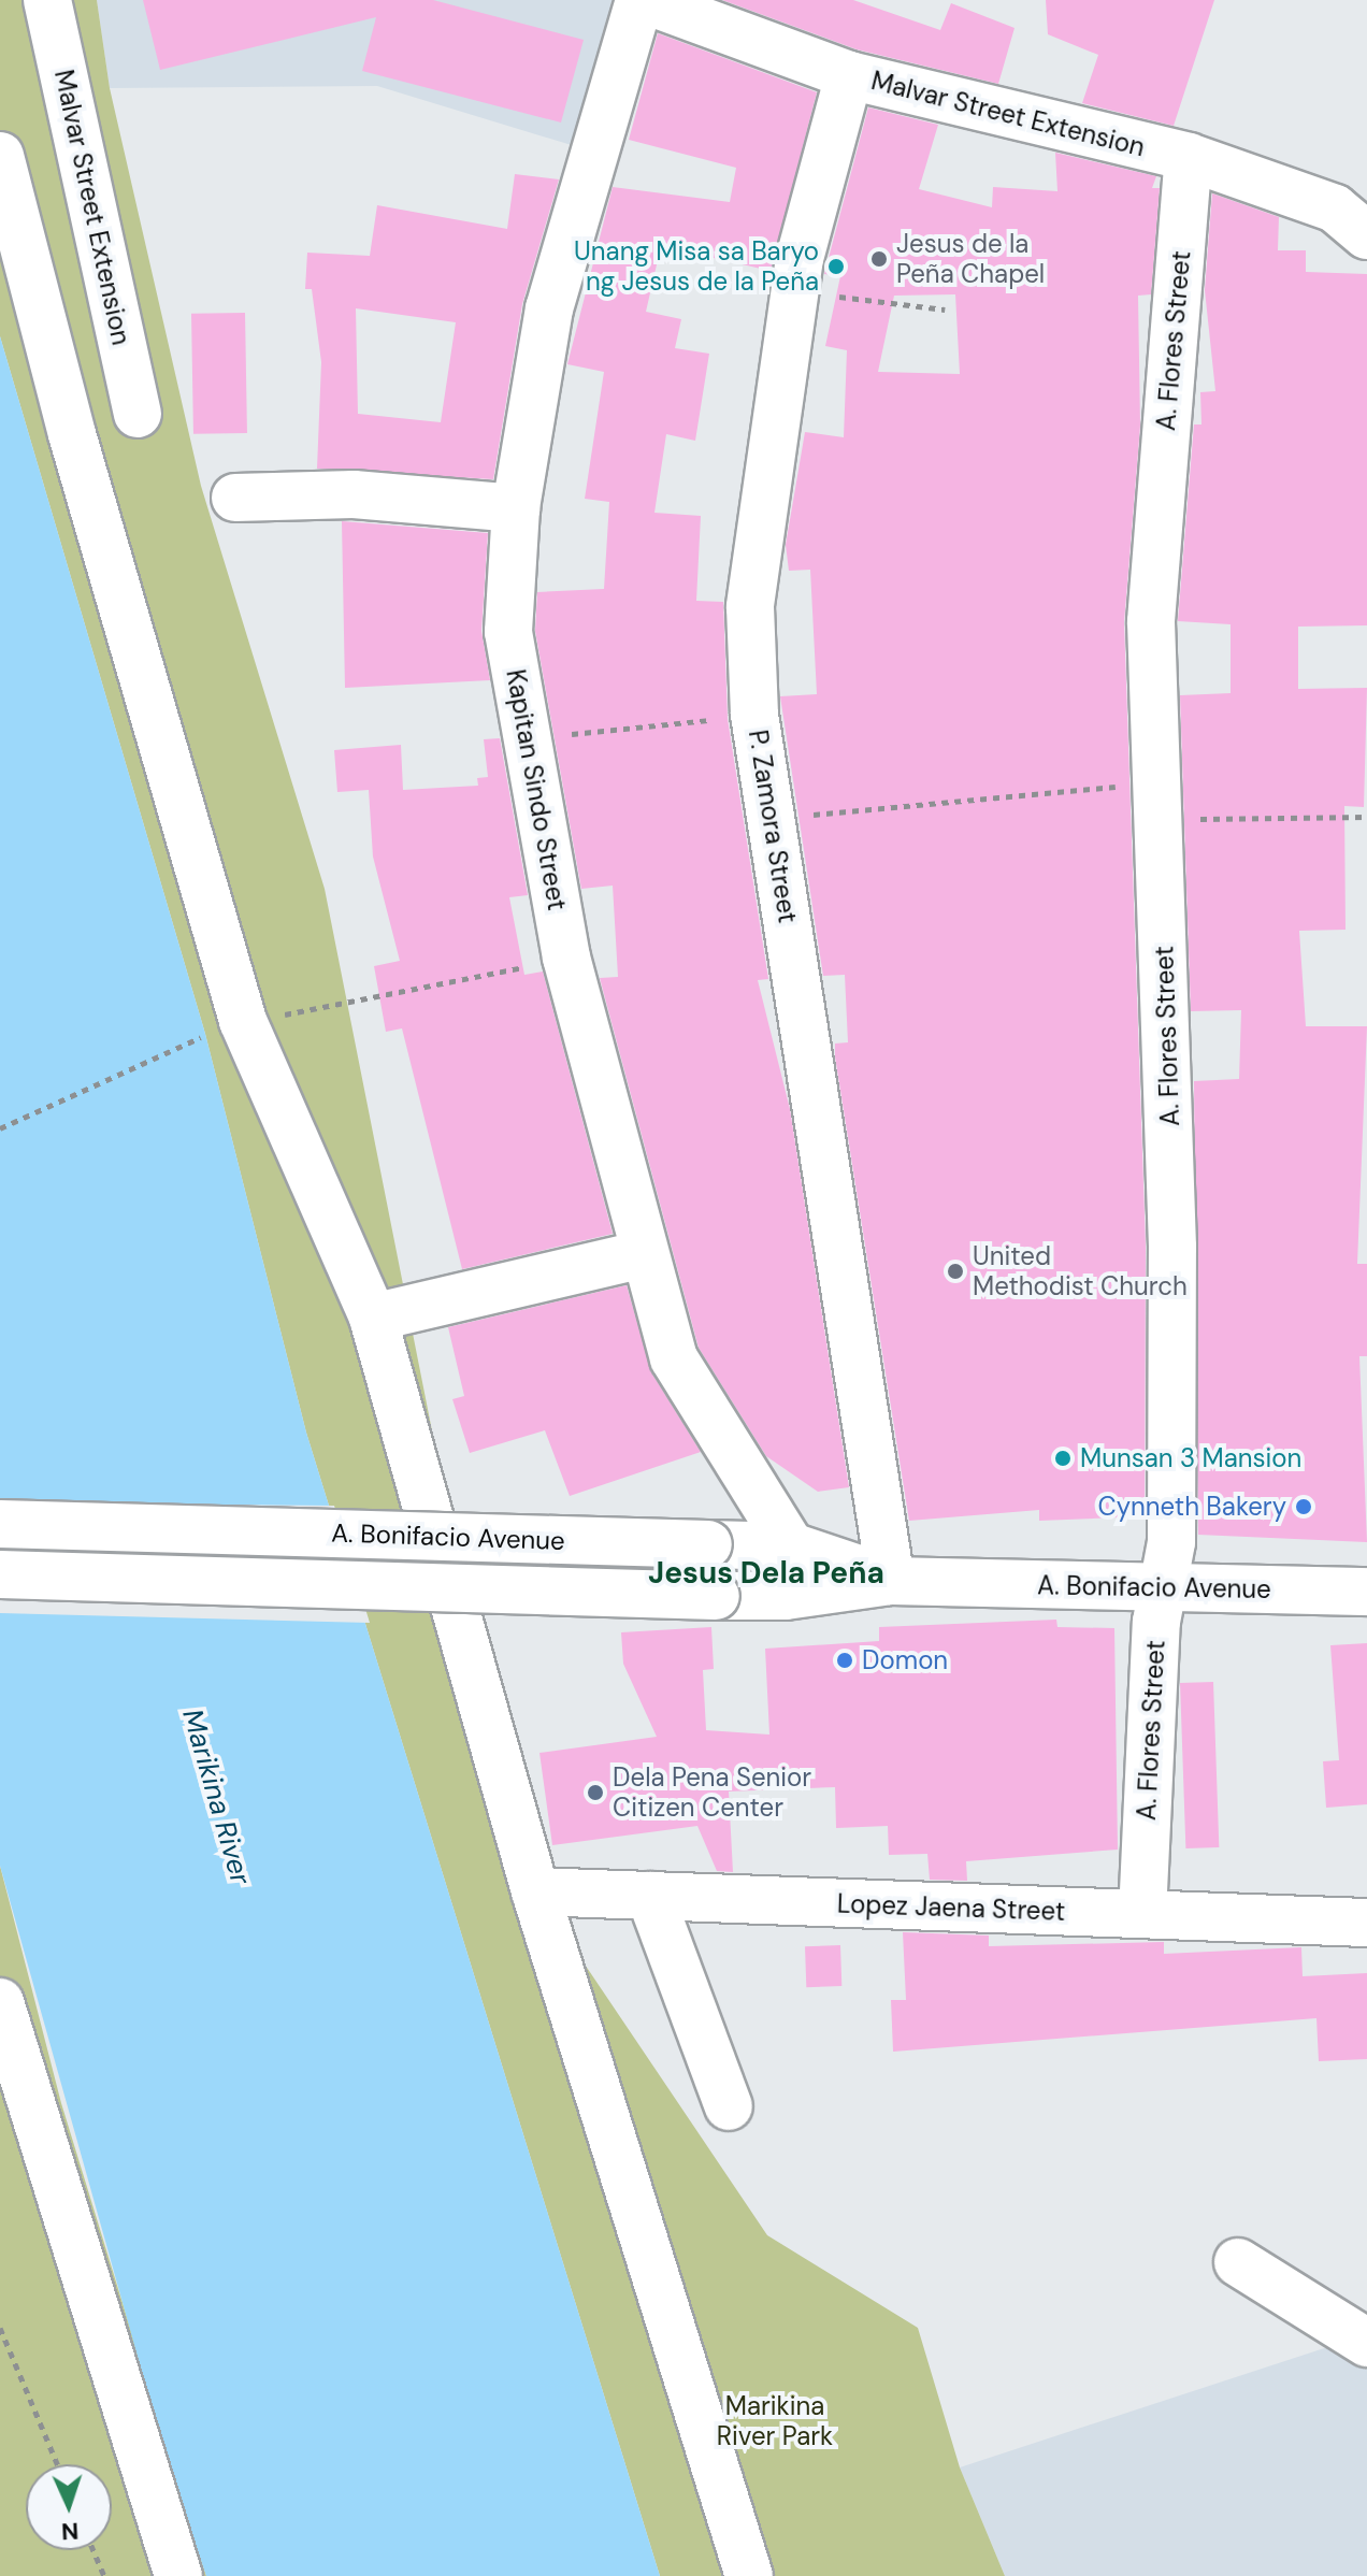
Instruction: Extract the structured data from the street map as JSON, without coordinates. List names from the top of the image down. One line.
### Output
{"streets":{"street":["Malvar Street Extension","A. Flores Street","Kapitan Sindo Street","P. Zamora Street","A. Bonifacio Avenue","Lopez Jaena Street"]},"crossings":[["Malvar Street Extension","A. Flores Street"],["Malvar Street Extension","Kapitan Sindo Street"],["Malvar Street Extension","P. Zamora Street"],["A. Flores Street","A. Bonifacio Avenue"],["A. Flores Street","Lopez Jaena Street"],["Kapitan Sindo Street","A. Bonifacio Avenue"],["P. Zamora Street","A. Bonifacio Avenue"]],"districts":["Jesus Dela Peña"],"water":["Marikina River"],"parks":["Marikina River Park"],"places":["Jesus de la Peña Chapel","Unang Misa sa Baryo ng Jesus de la Peña","United Methodist Church","Munsan 3 Mansion","Cynneth Bakery","Domon","Dela Pena Senior Citizen Center"],"north":"bottom"}
